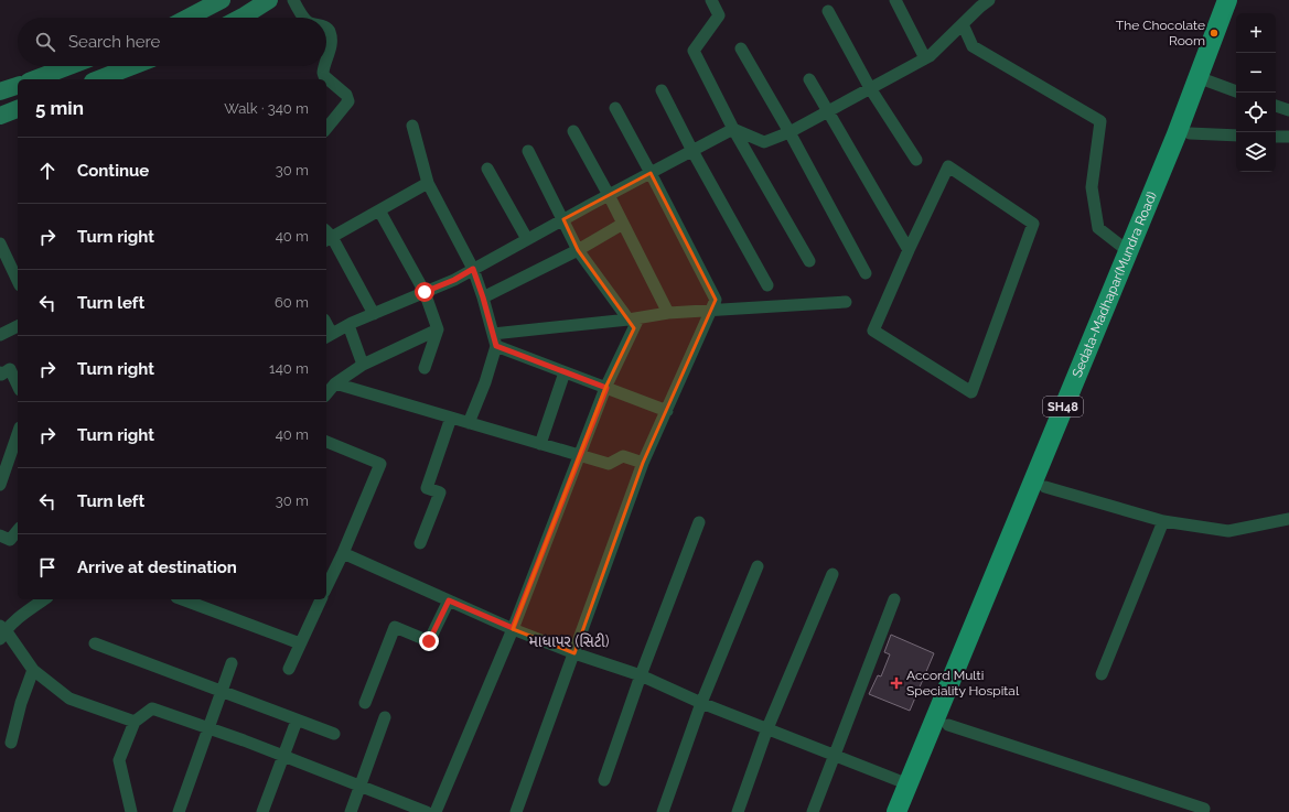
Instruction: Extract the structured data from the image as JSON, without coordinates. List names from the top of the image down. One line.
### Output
{"streets":{"main road":["Sedata-Madhapar(Mundra Road)","SH48"]},"districts":["માધાપર (સિટી)"],"places":{"other":["The Chocolate Room"],"health":["Accord Multi Speciality Hospital"]},"page":{"map_buttons":["+","−"],"search":"Search here","heading":["5 min","Walk · 340 m"],"list":[["Continue","30 m"],["Turn right","40 m"],["Turn left","60 m"],["Turn right","140 m"],["Turn right","40 m"],["Turn left","30 m"],"Arrive at destination"]}}
